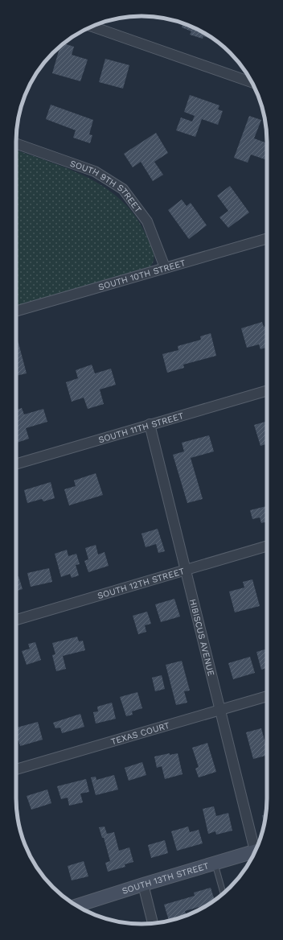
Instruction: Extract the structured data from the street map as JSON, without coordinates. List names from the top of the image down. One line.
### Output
{"streets":{"street":["SOUTH 9TH STREET","SOUTH 10TH STREET","SOUTH 11TH STREET","SOUTH 12TH STREET","HIBISCUS AVENUE","TEXAS COURT","SOUTH 13TH STREET"]},"crossings":[["SOUTH 9TH STREET","SOUTH 10TH STREET"],["SOUTH 11TH STREET","HIBISCUS AVENUE"],["SOUTH 12TH STREET","HIBISCUS AVENUE"],["HIBISCUS AVENUE","TEXAS COURT"]]}
